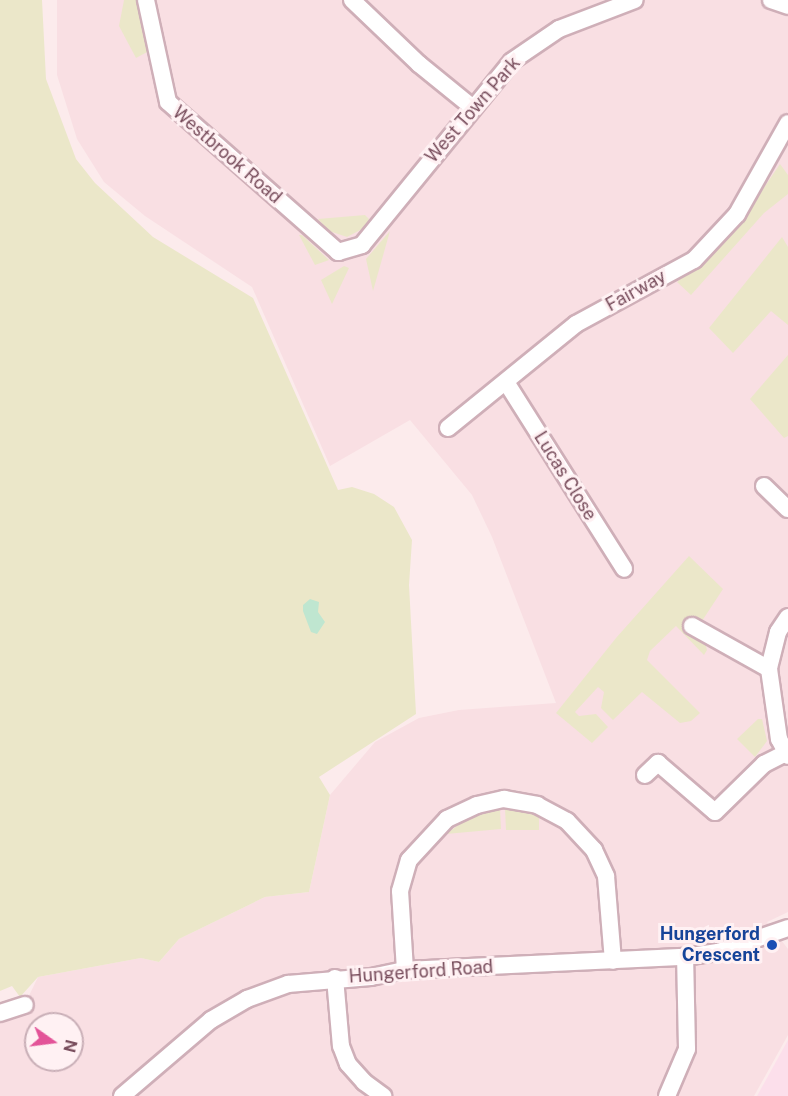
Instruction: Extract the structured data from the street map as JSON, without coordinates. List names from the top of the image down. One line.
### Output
{"streets":{"street":["West Town Park","Westbrook Road","Fairway","Lucas Close","Hungerford Road"]},"crossings":[["West Town Park","Westbrook Road"],["Fairway","Lucas Close"]],"places":["Hungerford Crescent"],"north":"right"}
